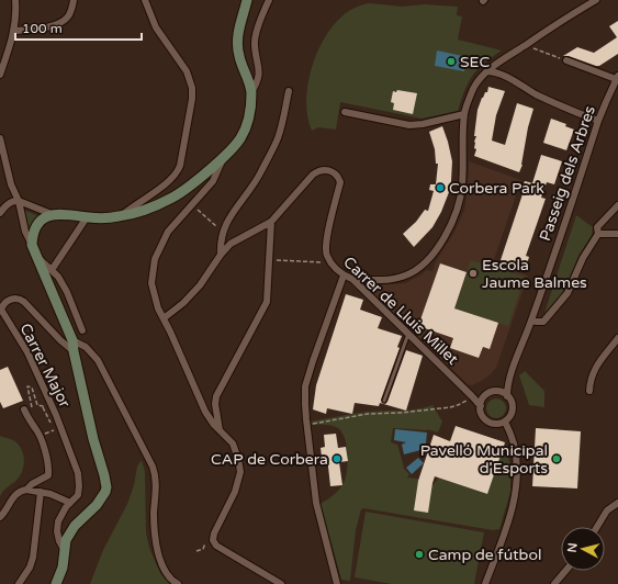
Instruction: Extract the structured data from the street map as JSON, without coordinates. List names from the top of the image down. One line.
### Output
{"streets":{"street":["Passeig dels Arbres","Carrer de Lluis Millet","Carrer Major"]},"crossings":[["Passeig dels Arbres","Carrer de Lluis Millet"]],"places":["SEC","Corbera Park","Escola Jaume Balmes","CAP de Corbera","Pavelló Municipal d'Esports","Camp de fútbol"],"scale_bar":"100 m","north":"left"}
